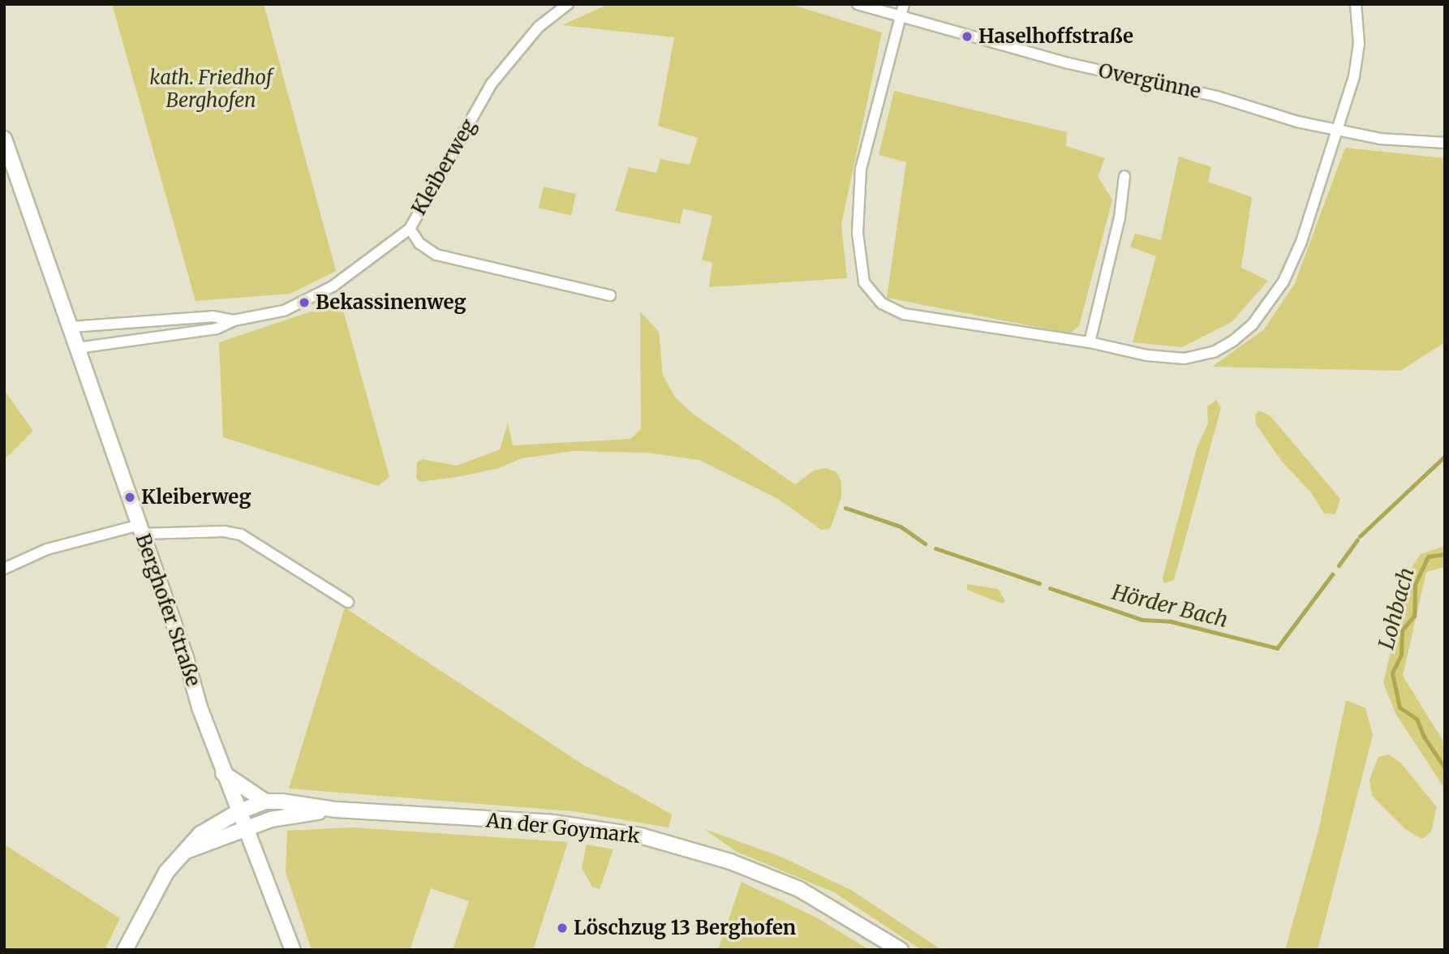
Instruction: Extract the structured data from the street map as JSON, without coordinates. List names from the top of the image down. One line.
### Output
{"streets":{"main road":["Berghofer Straße","An der Goymark"],"street":["Overgünne","Kleiberweg"]},"crossings":[["Kleiberweg","Berghofer Straße"],["Berghofer Straße","An der Goymark"]],"water":["Hörder Bach","Lohbach"],"parks":["kath. Friedhof Berghofen"],"places":["Haselhoffstraße","Bekassinenweg","Kleiberweg","Löschzug 13 Berghofen"]}
